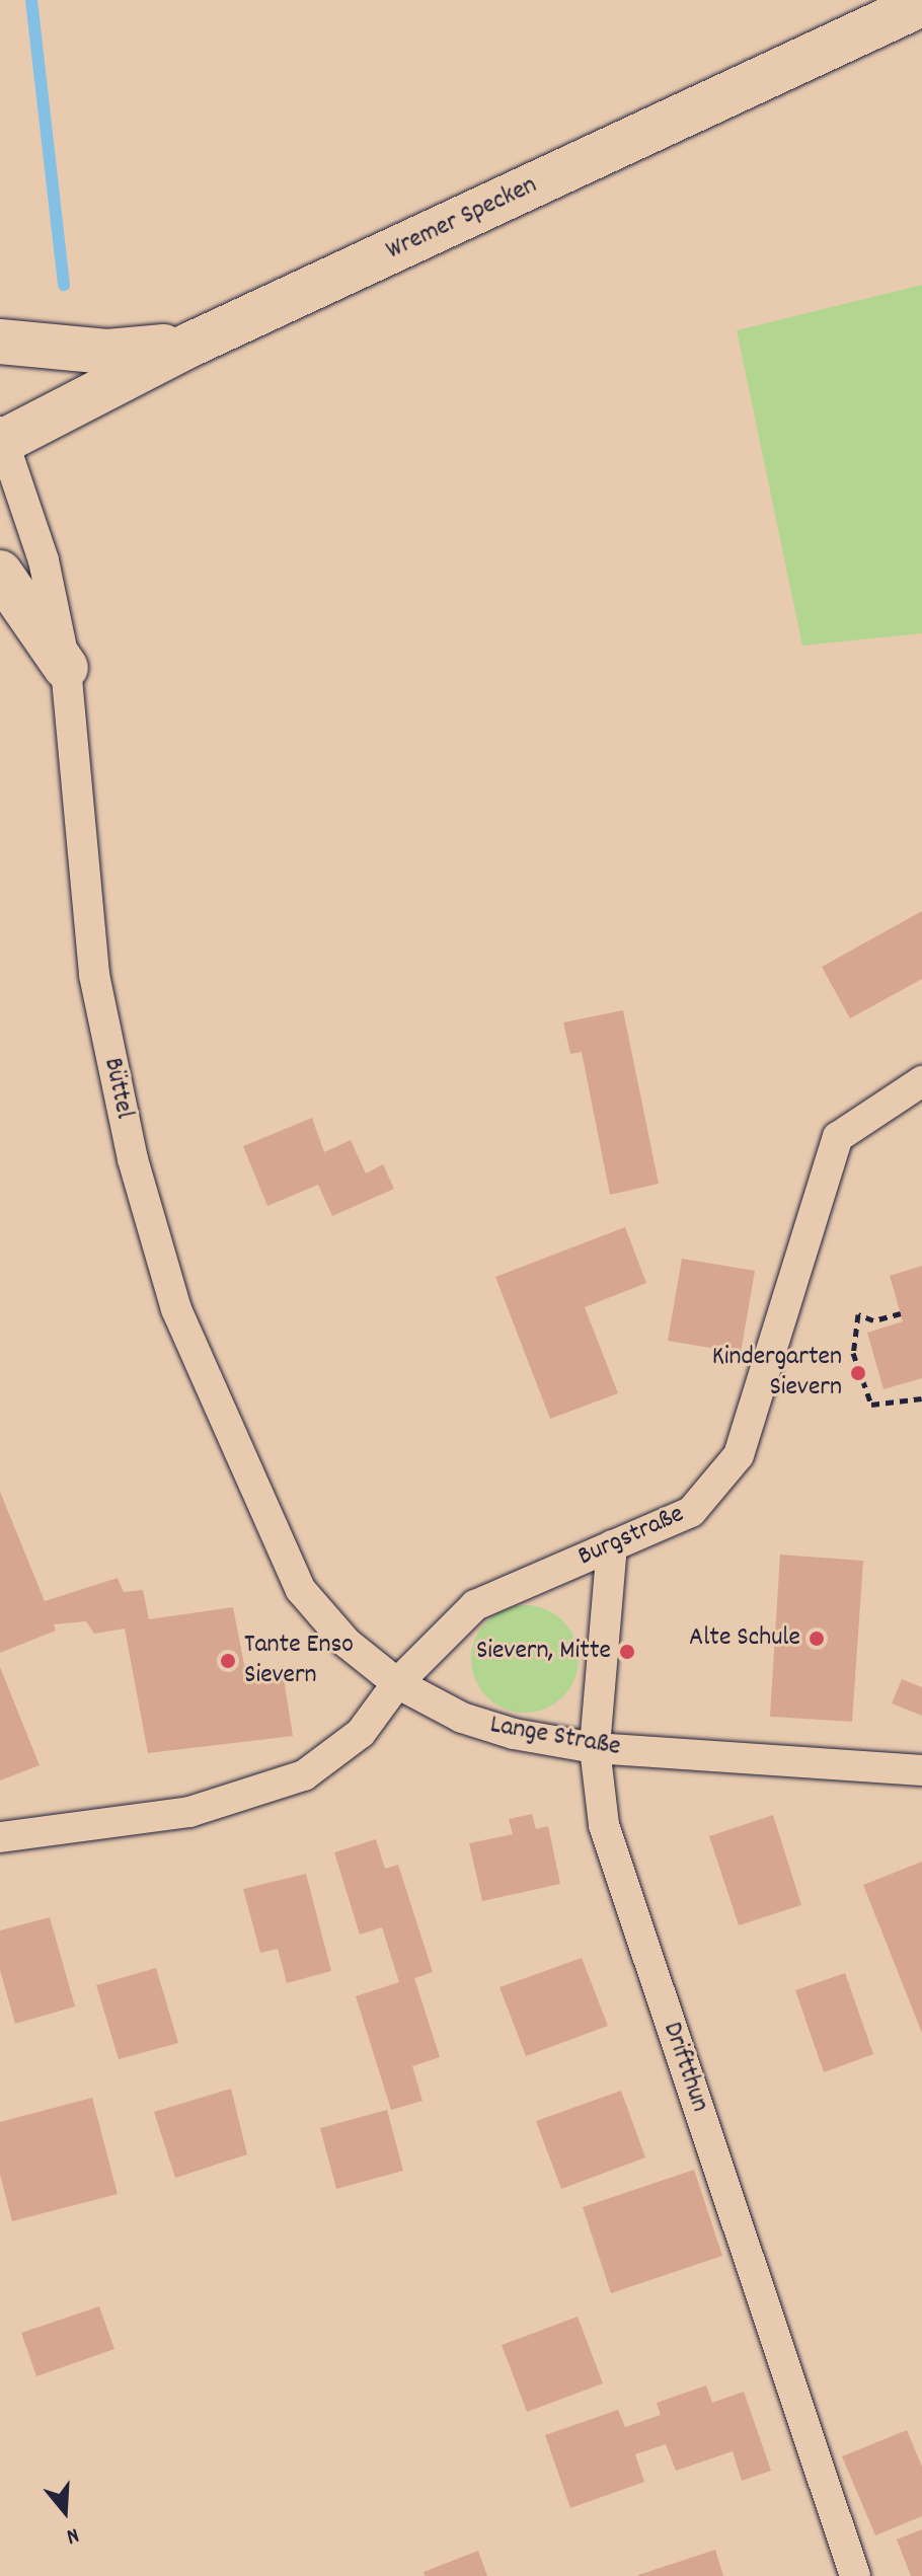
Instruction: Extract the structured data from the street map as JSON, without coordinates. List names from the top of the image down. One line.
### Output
{"streets":{"street":["Wremer Specken","Büttel","Burgstraße","Lange Straße","Driftthun"]},"crossings":[["Wremer Specken","Büttel"],["Büttel","Burgstraße"],["Büttel","Lange Straße"],["Burgstraße","Lange Straße"],["Burgstraße","Driftthun"],["Lange Straße","Driftthun"]],"places":["Kindergarten Sievern","Alte Schule","Sievern, Mitte","Tante Enso Sievern"],"north":"bottom"}
